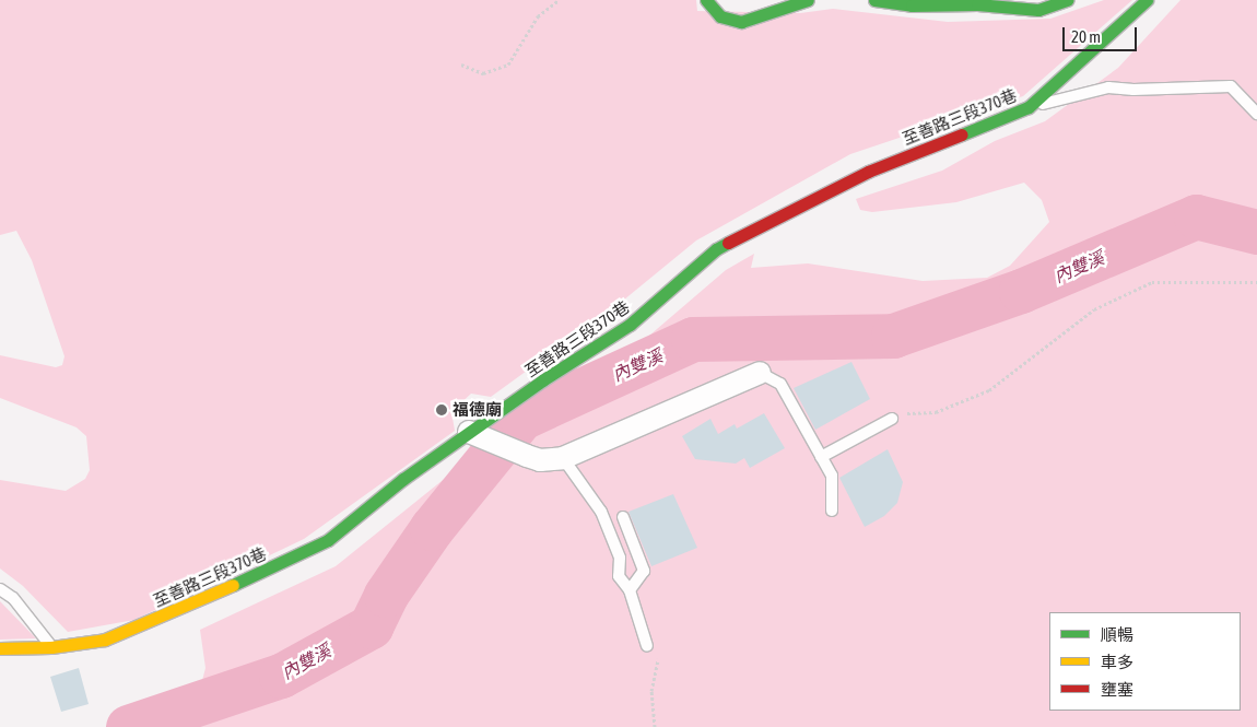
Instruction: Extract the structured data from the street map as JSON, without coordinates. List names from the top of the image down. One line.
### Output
{"streets":{"street":["至善路三段370巷"]},"water":["內雙溪"],"places":["福德廟"],"legend":["順暢","車多","壅塞"],"scale_bar":"20 m"}
